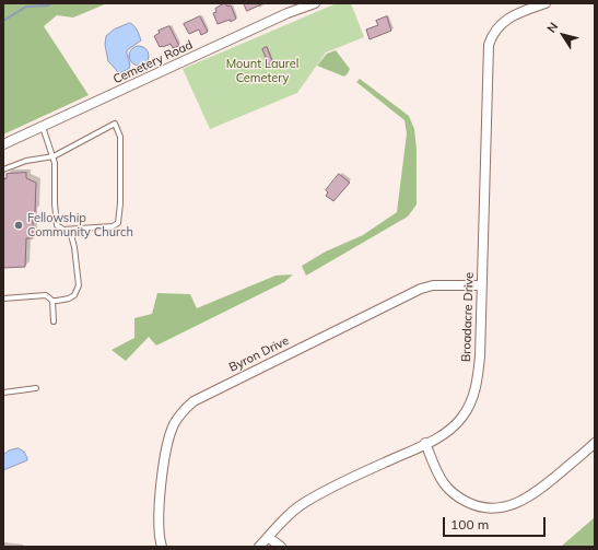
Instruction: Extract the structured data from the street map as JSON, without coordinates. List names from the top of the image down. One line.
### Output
{"streets":{"street":["Cemetery Road","Broadacre Drive","Byron Drive"]},"crossings":[["Broadacre Drive","Byron Drive"]],"parks":["Mount Laurel Cemetery"],"places":["Fellowship Community Church"],"scale_bar":"100 m","north":"top left"}
